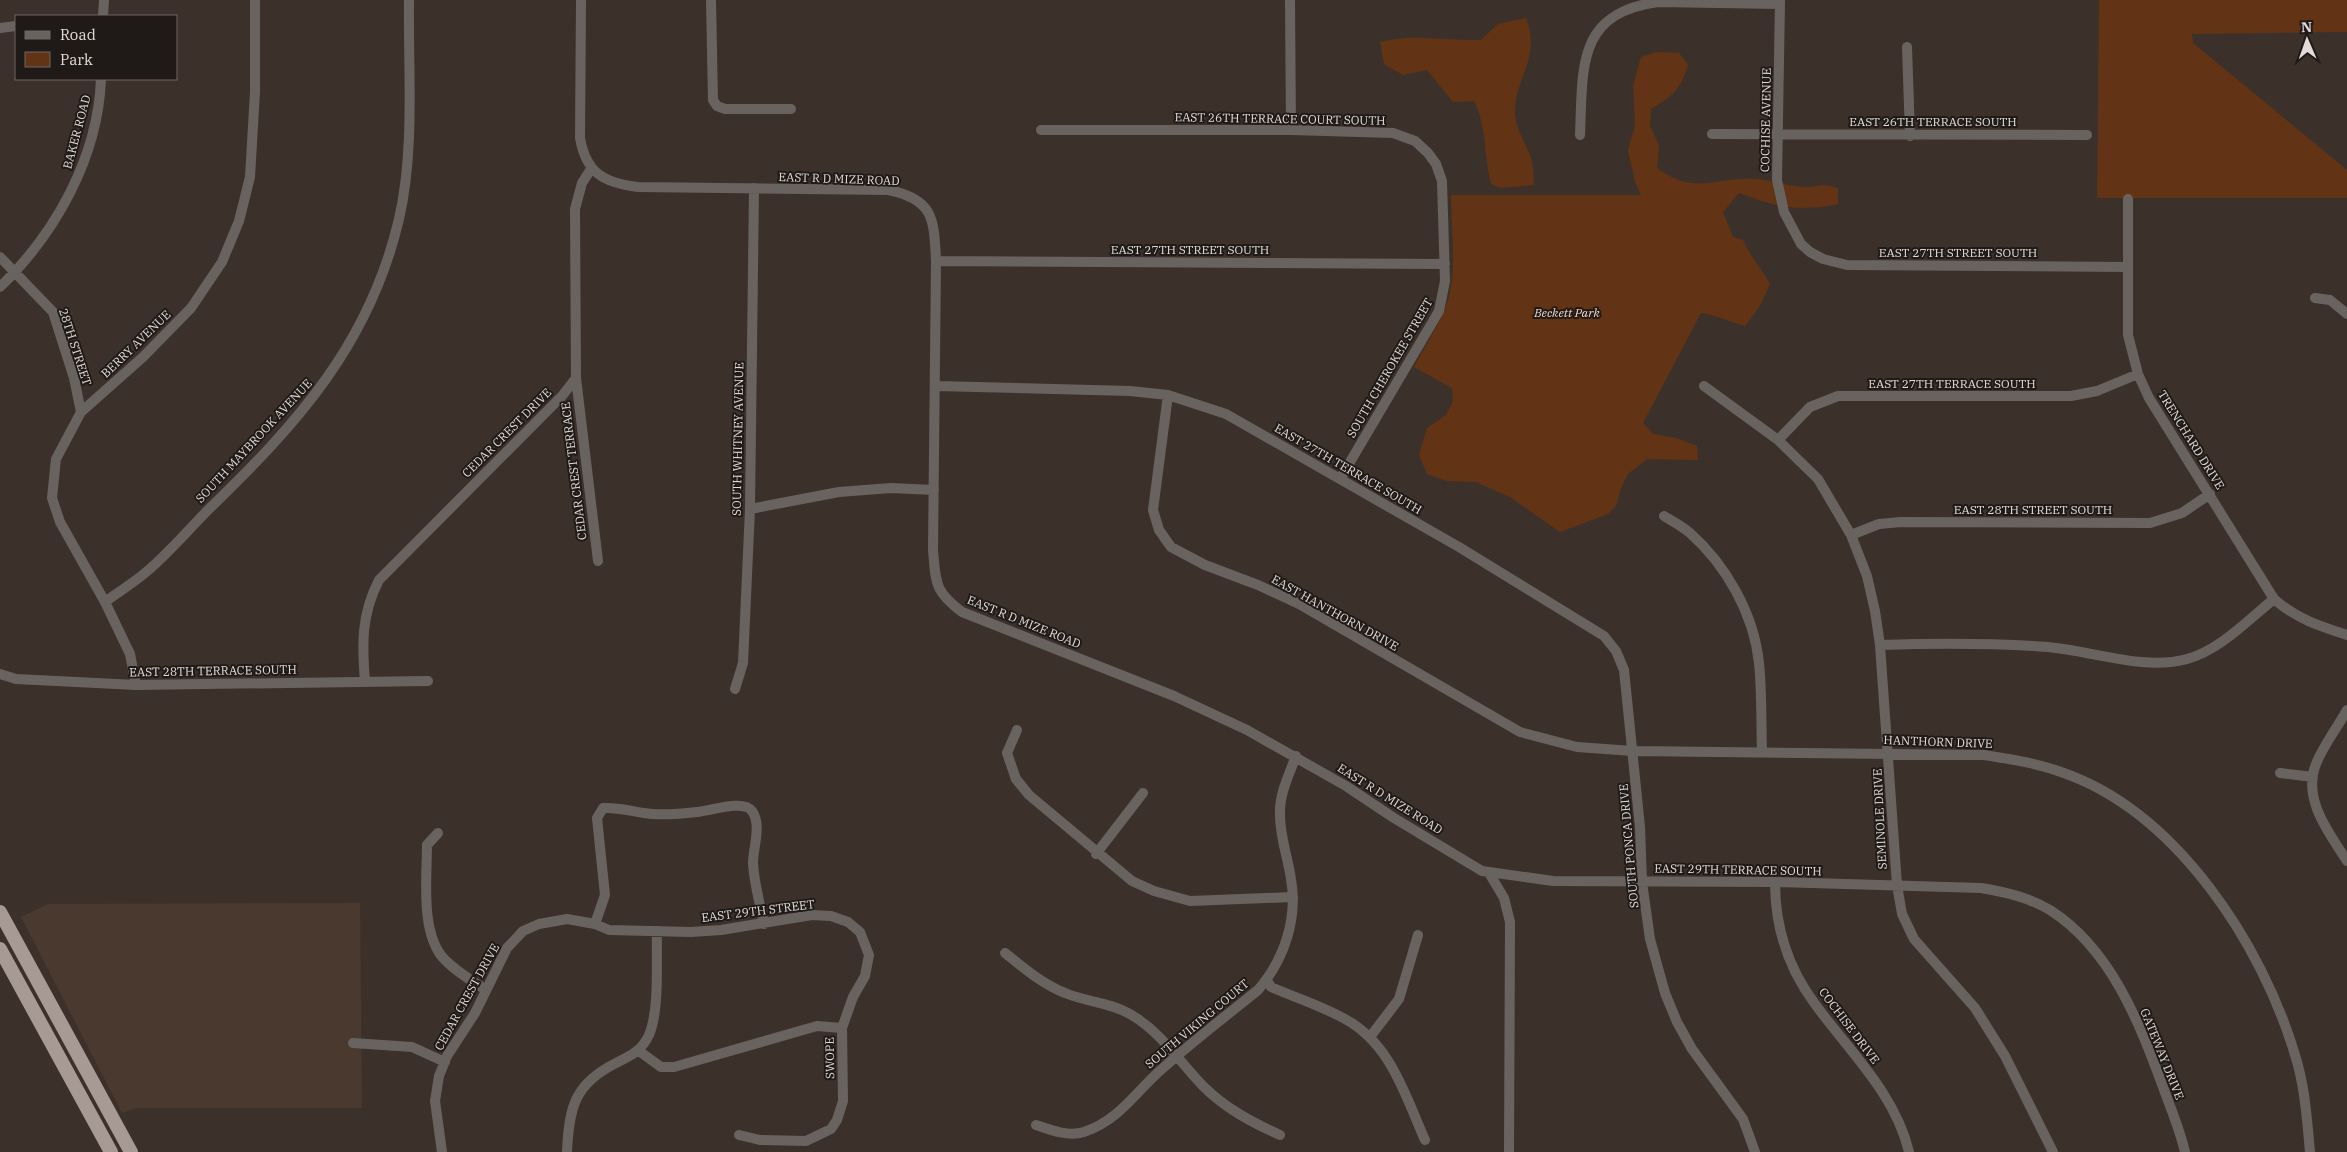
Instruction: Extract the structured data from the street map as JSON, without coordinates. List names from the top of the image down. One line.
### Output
{"streets":{"street":["EAST 26TH TERRACE COURT SOUTH","COCHISE AVENUE","EAST 26TH TERRACE SOUTH","BAKER ROAD","EAST R D MIZE ROAD","EAST 27TH STREET SOUTH","BERRY AVENUE","28TH STREET","SOUTH CHEROKEE STREET","EAST 27TH TERRACE SOUTH","CEDAR CREST DRIVE","SOUTH WHITNEY AVENUE","TRENCHARD DRIVE","SOUTH MAYBROOK AVENUE","CEDAR CREST TERRACE","EAST 28TH STREET SOUTH","EAST HANTHORN DRIVE","EAST 28TH TERRACE SOUTH","HANTHORN DRIVE","SEMINOLE DRIVE","SOUTH PONCA DRIVE","EAST 29TH TERRACE SOUTH","EAST 29TH STREET","SOUTH VIKING COURT","COCHISE DRIVE","GATEWAY DRIVE","SWOPE"]},"crossings":[["EAST 26TH TERRACE COURT SOUTH","EAST 27TH STREET SOUTH"],["EAST 26TH TERRACE COURT SOUTH","SOUTH CHEROKEE STREET"],["COCHISE AVENUE","EAST 26TH TERRACE SOUTH"],["COCHISE AVENUE","EAST 27TH STREET SOUTH"],["BAKER ROAD","28TH STREET"],["EAST R D MIZE ROAD","EAST 27TH STREET SOUTH"],["EAST R D MIZE ROAD","EAST 27TH TERRACE SOUTH"],["EAST R D MIZE ROAD","SOUTH WHITNEY AVENUE"],["EAST R D MIZE ROAD","EAST 29TH TERRACE SOUTH"],["EAST R D MIZE ROAD","SOUTH VIKING COURT"],["EAST 27TH STREET SOUTH","SOUTH CHEROKEE STREET"],["EAST 27TH STREET SOUTH","TRENCHARD DRIVE"],["BERRY AVENUE","28TH STREET"],["BERRY AVENUE","SOUTH MAYBROOK AVENUE"],["BERRY AVENUE","EAST 28TH TERRACE SOUTH"],["SOUTH CHEROKEE STREET","EAST 27TH TERRACE SOUTH"],["EAST 27TH TERRACE SOUTH","TRENCHARD DRIVE"],["EAST 27TH TERRACE SOUTH","EAST HANTHORN DRIVE"],["EAST 27TH TERRACE SOUTH","HANTHORN DRIVE"],["EAST 27TH TERRACE SOUTH","SEMINOLE DRIVE"],["EAST 27TH TERRACE SOUTH","SOUTH PONCA DRIVE"],["CEDAR CREST DRIVE","CEDAR CREST TERRACE"],["CEDAR CREST DRIVE","EAST 28TH TERRACE SOUTH"],["CEDAR CREST DRIVE","EAST 29TH STREET"],["TRENCHARD DRIVE","EAST 28TH STREET SOUTH"],["EAST 28TH STREET SOUTH","SEMINOLE DRIVE"],["EAST HANTHORN DRIVE","HANTHORN DRIVE"],["EAST HANTHORN DRIVE","SOUTH PONCA DRIVE"],["HANTHORN DRIVE","SEMINOLE DRIVE"],["HANTHORN DRIVE","SOUTH PONCA DRIVE"],["SEMINOLE DRIVE","EAST 29TH TERRACE SOUTH"],["SEMINOLE DRIVE","GATEWAY DRIVE"],["SOUTH PONCA DRIVE","EAST 29TH TERRACE SOUTH"],["EAST 29TH TERRACE SOUTH","COCHISE DRIVE"],["EAST 29TH TERRACE SOUTH","GATEWAY DRIVE"],["EAST 29TH STREET","SWOPE"]],"parks":["Beckett Park"],"legend":["Road","Park"],"north":"top"}
